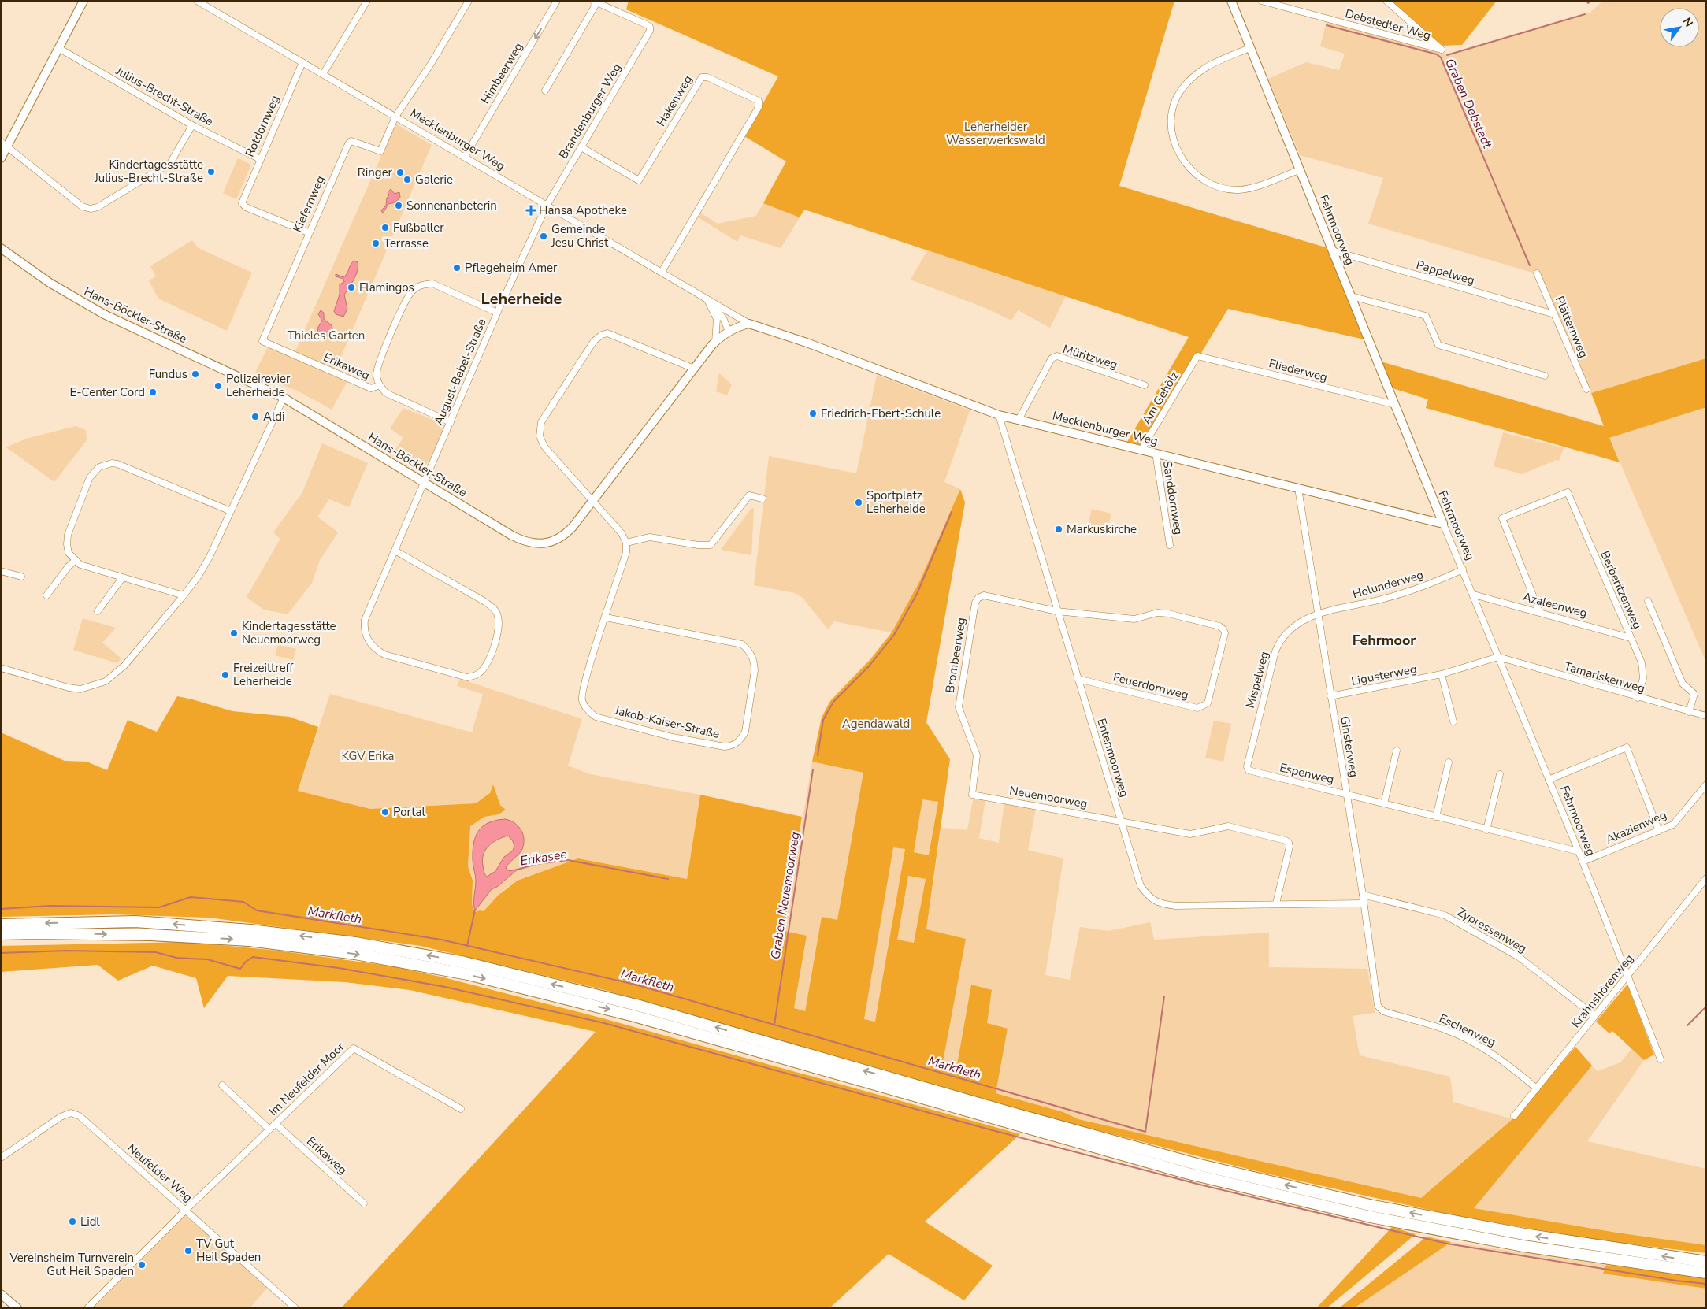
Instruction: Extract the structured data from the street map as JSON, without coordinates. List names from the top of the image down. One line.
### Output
{"streets":{"street":["Debstedter Weg","Himbeerweg","Julius-Brecht-Straße","Hakenweg","Brandenburger Weg","Rotdornweg","Mecklenburger Weg","Kiefernweg","Fehrmoorweg","Pappelweg","Hans-Böckler-Straße","Plätternweg","Müritzweg","Erikaweg","Fliederweg","August-Bebel-Straße","Am Gehölz","Sanddornweg","Holunderweg","Berberitzenweg","Azaleenweg","Brombeerweg","Ligusterweg","Tamariskenweg","Mispelweg","Feuerdornweg","Jakob-Kaiser-Straße","Ginsterweg","Entenmoorweg","Espenweg","Neuemoorweg","Akazienweg","Zypressenweg","Krahnshörenweg","Eschenweg","Im Neufelder Moor","Neufelder Weg"]},"crossings":[["Himbeerweg","Mecklenburger Weg"],["Julius-Brecht-Straße","Rotdornweg"],["Hakenweg","Brandenburger Weg"],["Hakenweg","Mecklenburger Weg"],["Brandenburger Weg","Mecklenburger Weg"],["Brandenburger Weg","August-Bebel-Straße"],["Rotdornweg","Mecklenburger Weg"],["Rotdornweg","Kiefernweg"],["Mecklenburger Weg","Kiefernweg"],["Mecklenburger Weg","Fehrmoorweg"],["Mecklenburger Weg","Hans-Böckler-Straße"],["Mecklenburger Weg","Müritzweg"],["Mecklenburger Weg","August-Bebel-Straße"],["Mecklenburger Weg","Am Gehölz"],["Mecklenburger Weg","Sanddornweg"],["Mecklenburger Weg","Ginsterweg"],["Mecklenburger Weg","Entenmoorweg"],["Kiefernweg","Erikaweg"],["Fehrmoorweg","Pappelweg"],["Fehrmoorweg","Fliederweg"],["Fehrmoorweg","Holunderweg"],["Fehrmoorweg","Azaleenweg"],["Fehrmoorweg","Ligusterweg"],["Fehrmoorweg","Tamariskenweg"],["Fehrmoorweg","Espenweg"],["Fehrmoorweg","Akazienweg"],["Fehrmoorweg","Krahnshörenweg"],["Pappelweg","Plätternweg"],["Hans-Böckler-Straße","August-Bebel-Straße"],["Erikaweg","Im Neufelder Moor"],["Fliederweg","Am Gehölz"],["Holunderweg","Mispelweg"],["Holunderweg","Ginsterweg"],["Berberitzenweg","Azaleenweg"],["Berberitzenweg","Tamariskenweg"],["Brombeerweg","Feuerdornweg"],["Brombeerweg","Entenmoorweg"],["Brombeerweg","Neuemoorweg"],["Ligusterweg","Tamariskenweg"],["Ligusterweg","Ginsterweg"],["Mispelweg","Ginsterweg"],["Mispelweg","Espenweg"],["Feuerdornweg","Entenmoorweg"],["Ginsterweg","Entenmoorweg"],["Ginsterweg","Espenweg"],["Ginsterweg","Zypressenweg"],["Ginsterweg","Eschenweg"],["Entenmoorweg","Neuemoorweg"],["Zypressenweg","Krahnshörenweg"],["Krahnshörenweg","Eschenweg"],["Im Neufelder Moor","Neufelder Weg"]],"districts":["Leherheide","Fehrmoor"],"water":["Graben Debstedt","Erikasee","Graben Neuemoorweg","Markfleth"],"parks":["Leherheider Wasserwerkswald","Thieles Garten","Agendawald","KGV Erika"],"places":{"other":["Kindertagesstätte Julius-Brecht-Straße","Ringer","Galerie","Sonnenanbeterin","Fußballer","Gemeinde Jesu Christ","Terrasse","Pflegeheim Amer","Flamingos","Fundus","Polizeirevier Leherheide","E-Center Cord","Friedrich-Ebert-Schule","Aldi","Sportplatz Leherheide","Markuskirche","Kindertagesstätte Neuemoorweg","Freizeittreff Leherheide","Portal","Lidl","TV Gut Heil Spaden","Vereinsheim Turnverein Gut Heil Spaden"],"health":["Hansa Apotheke"]},"north":"top right"}
